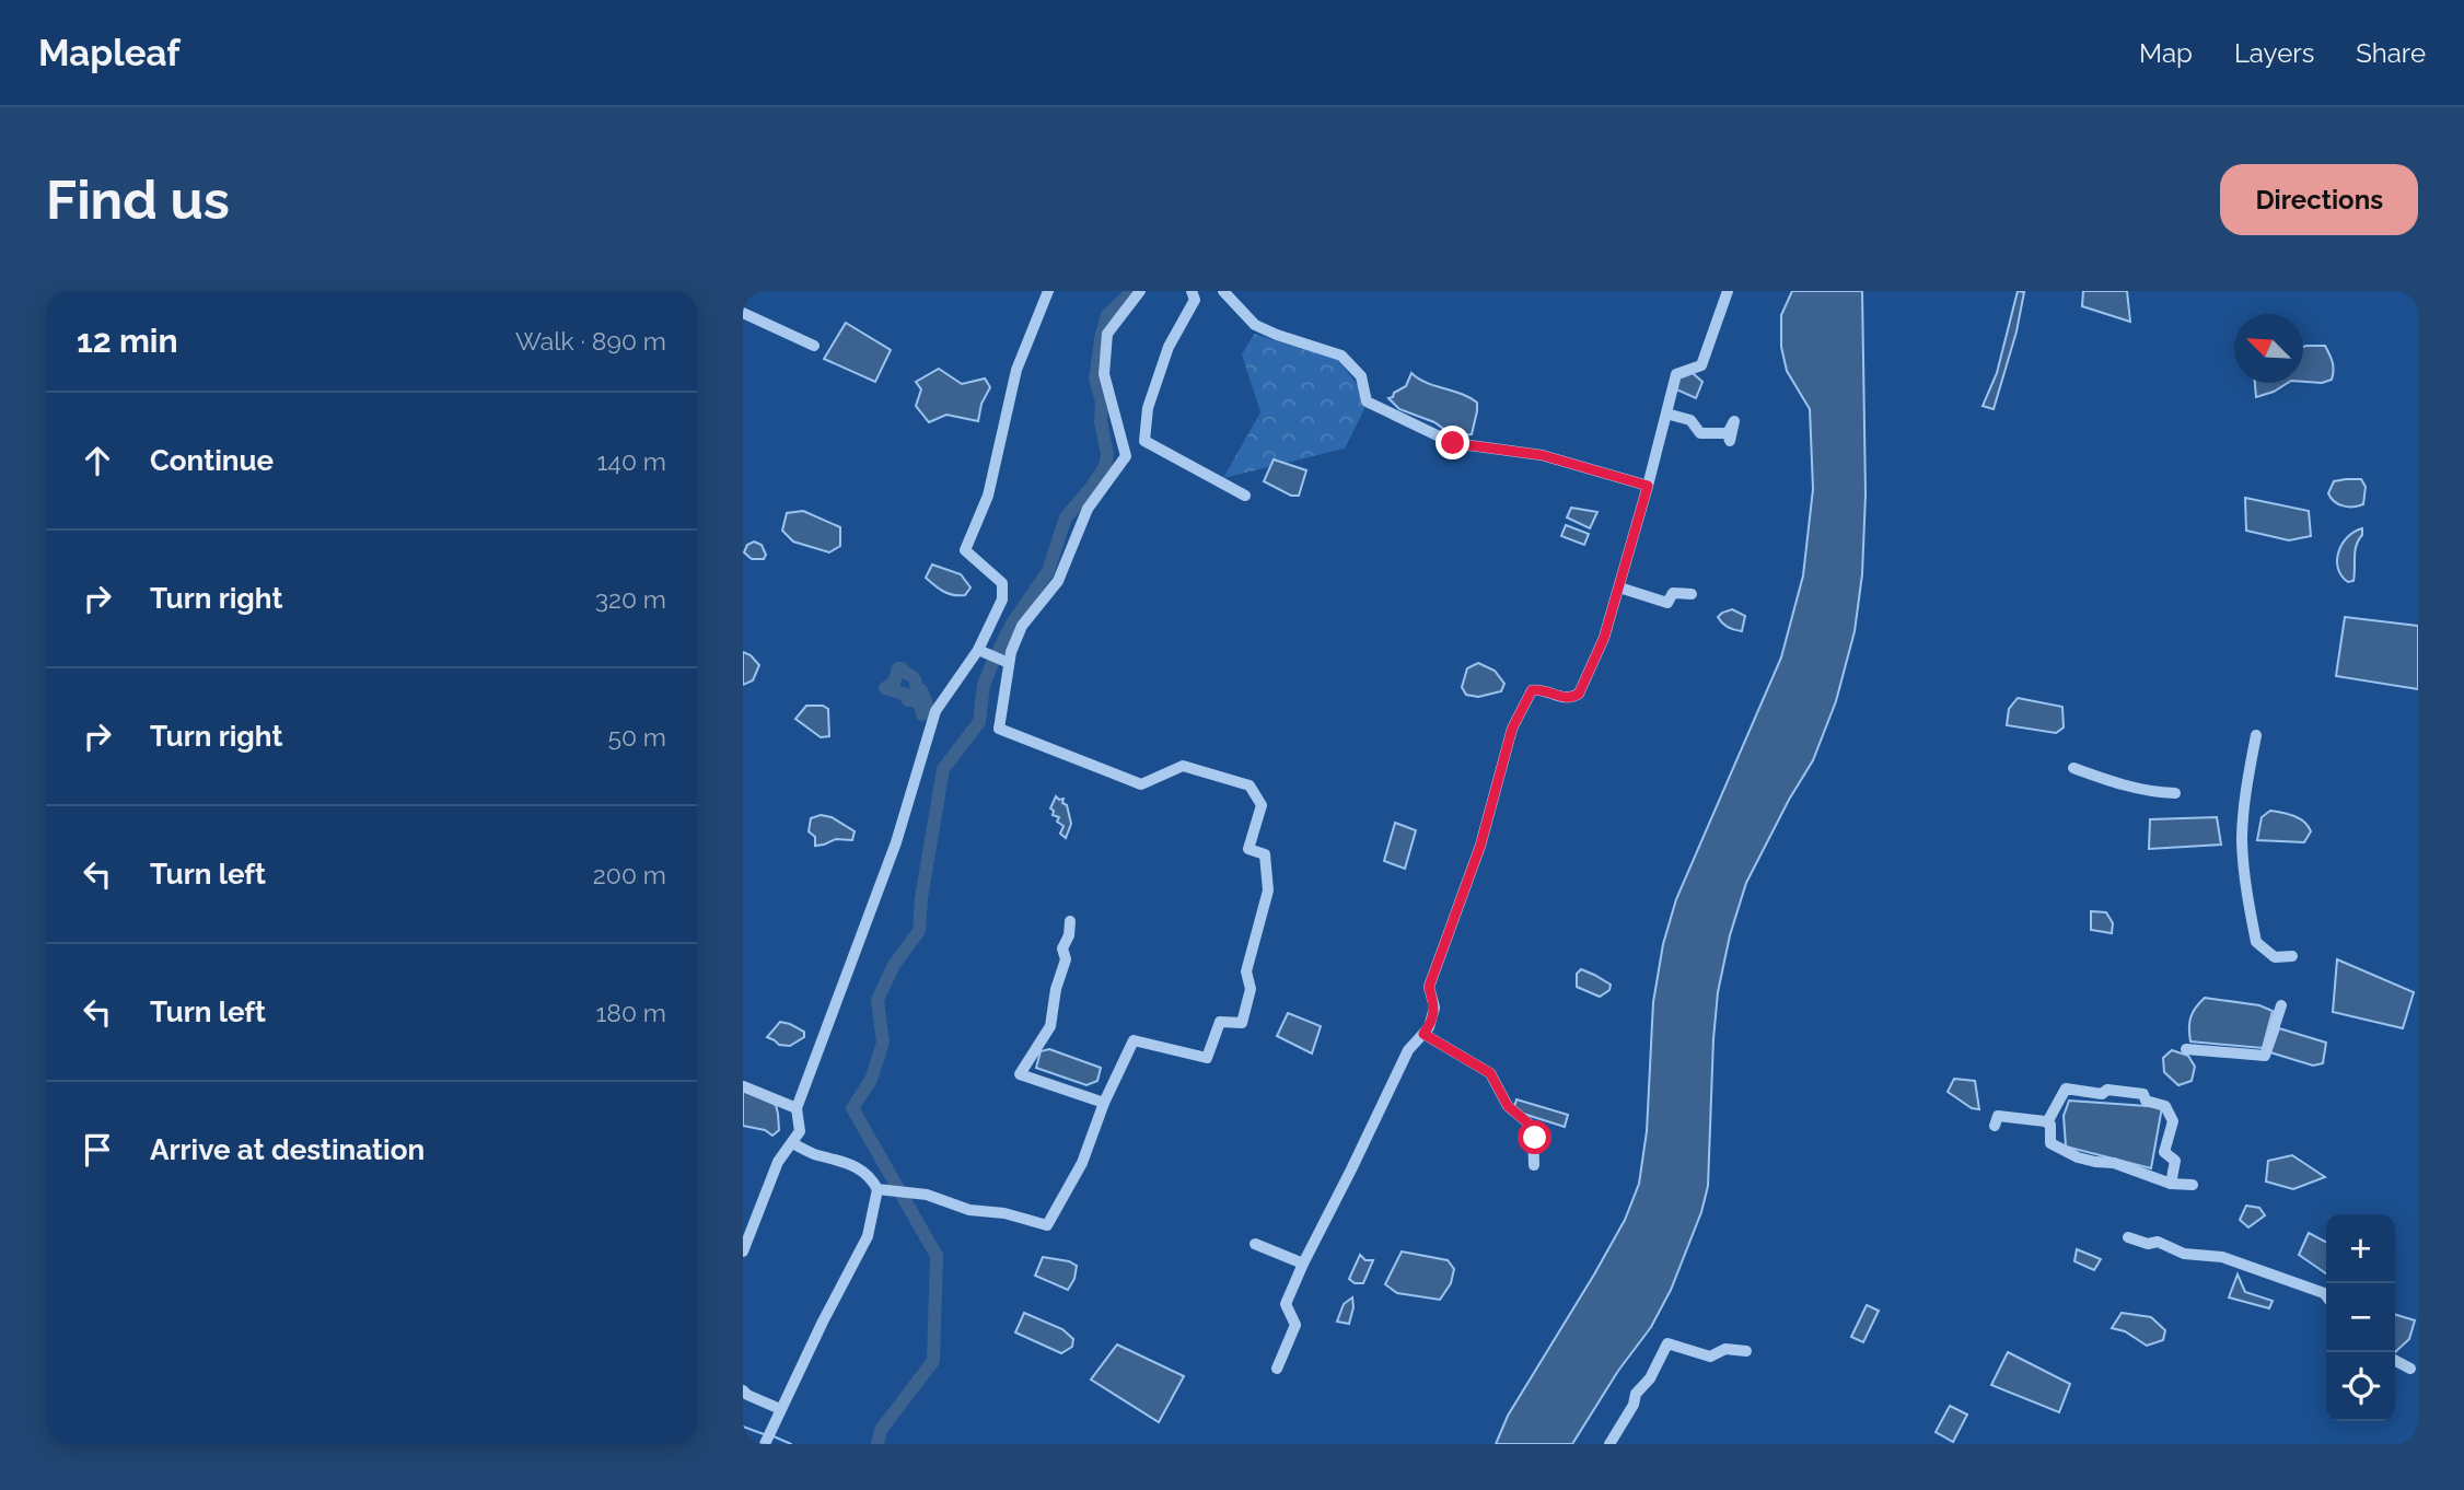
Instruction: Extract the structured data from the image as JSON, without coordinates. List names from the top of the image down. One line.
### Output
{"north":"top left","page":{"header":"Mapleaf","nav":["Map","Layers","Share"],"buttons":"Directions","title":"Find us","heading":["12 min","Walk · 890 m"],"list":[["Continue","140 m"],["Turn right","320 m"],["Turn right","50 m"],["Turn left","200 m"],["Turn left","180 m"],"Arrive at destination"],"map_buttons":["+","−"]}}
